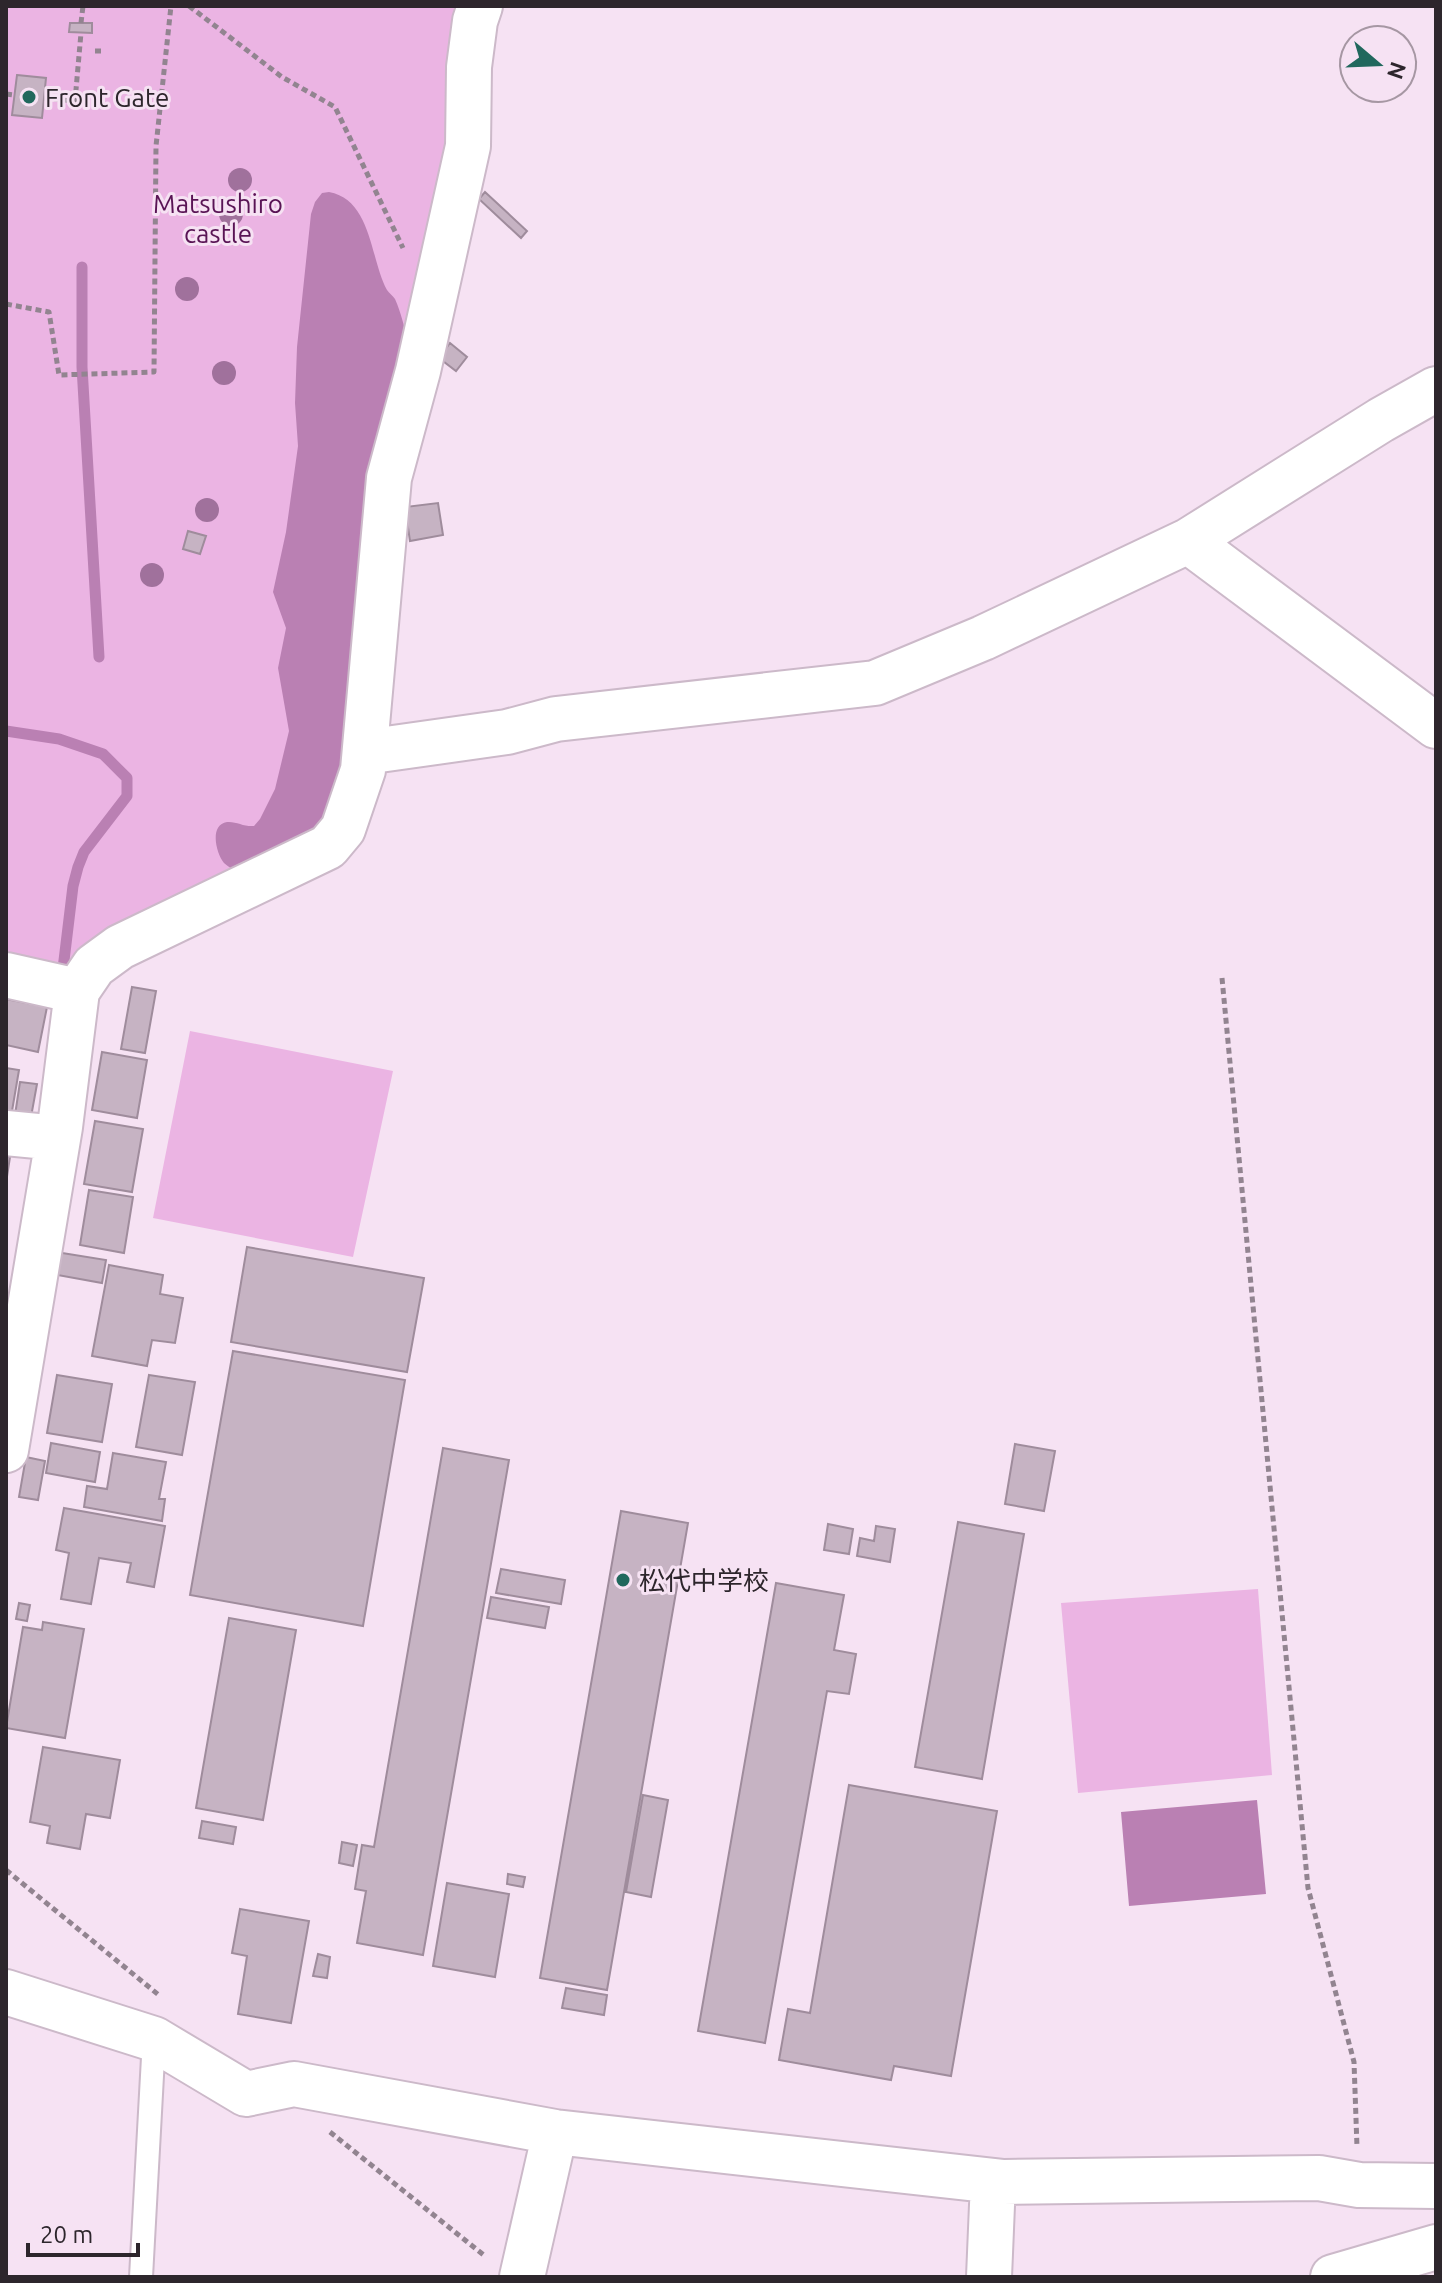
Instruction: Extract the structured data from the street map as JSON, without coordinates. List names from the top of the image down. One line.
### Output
{"parks":["Matsushiro castle"],"places":["Front Gate","松代中学校"],"scale_bar":"20 m","north":"right"}
